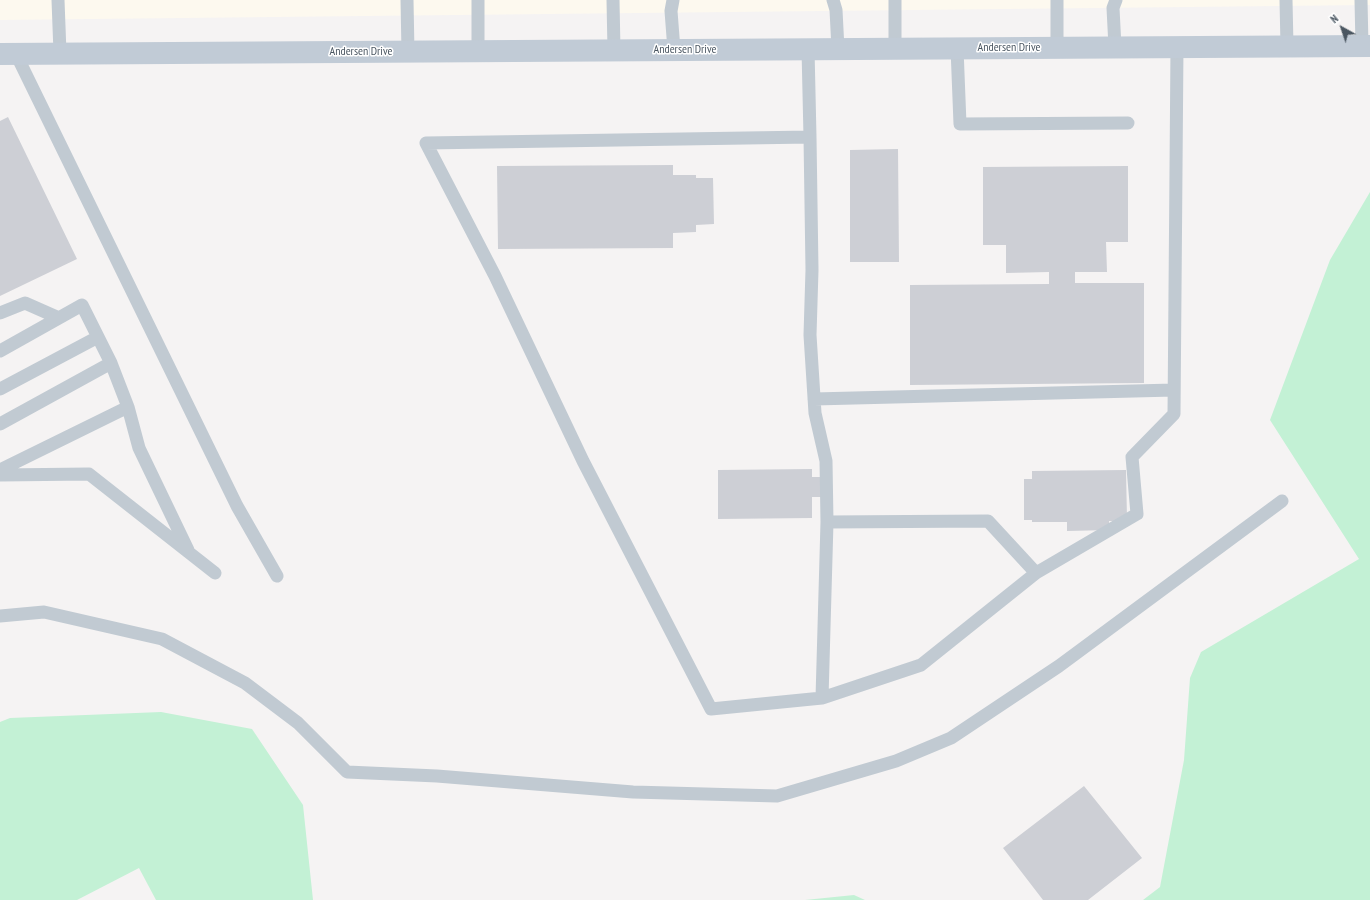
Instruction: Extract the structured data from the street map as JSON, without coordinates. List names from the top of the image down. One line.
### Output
{"streets":{"main road":["Andersen Drive"]},"north":"top left"}
